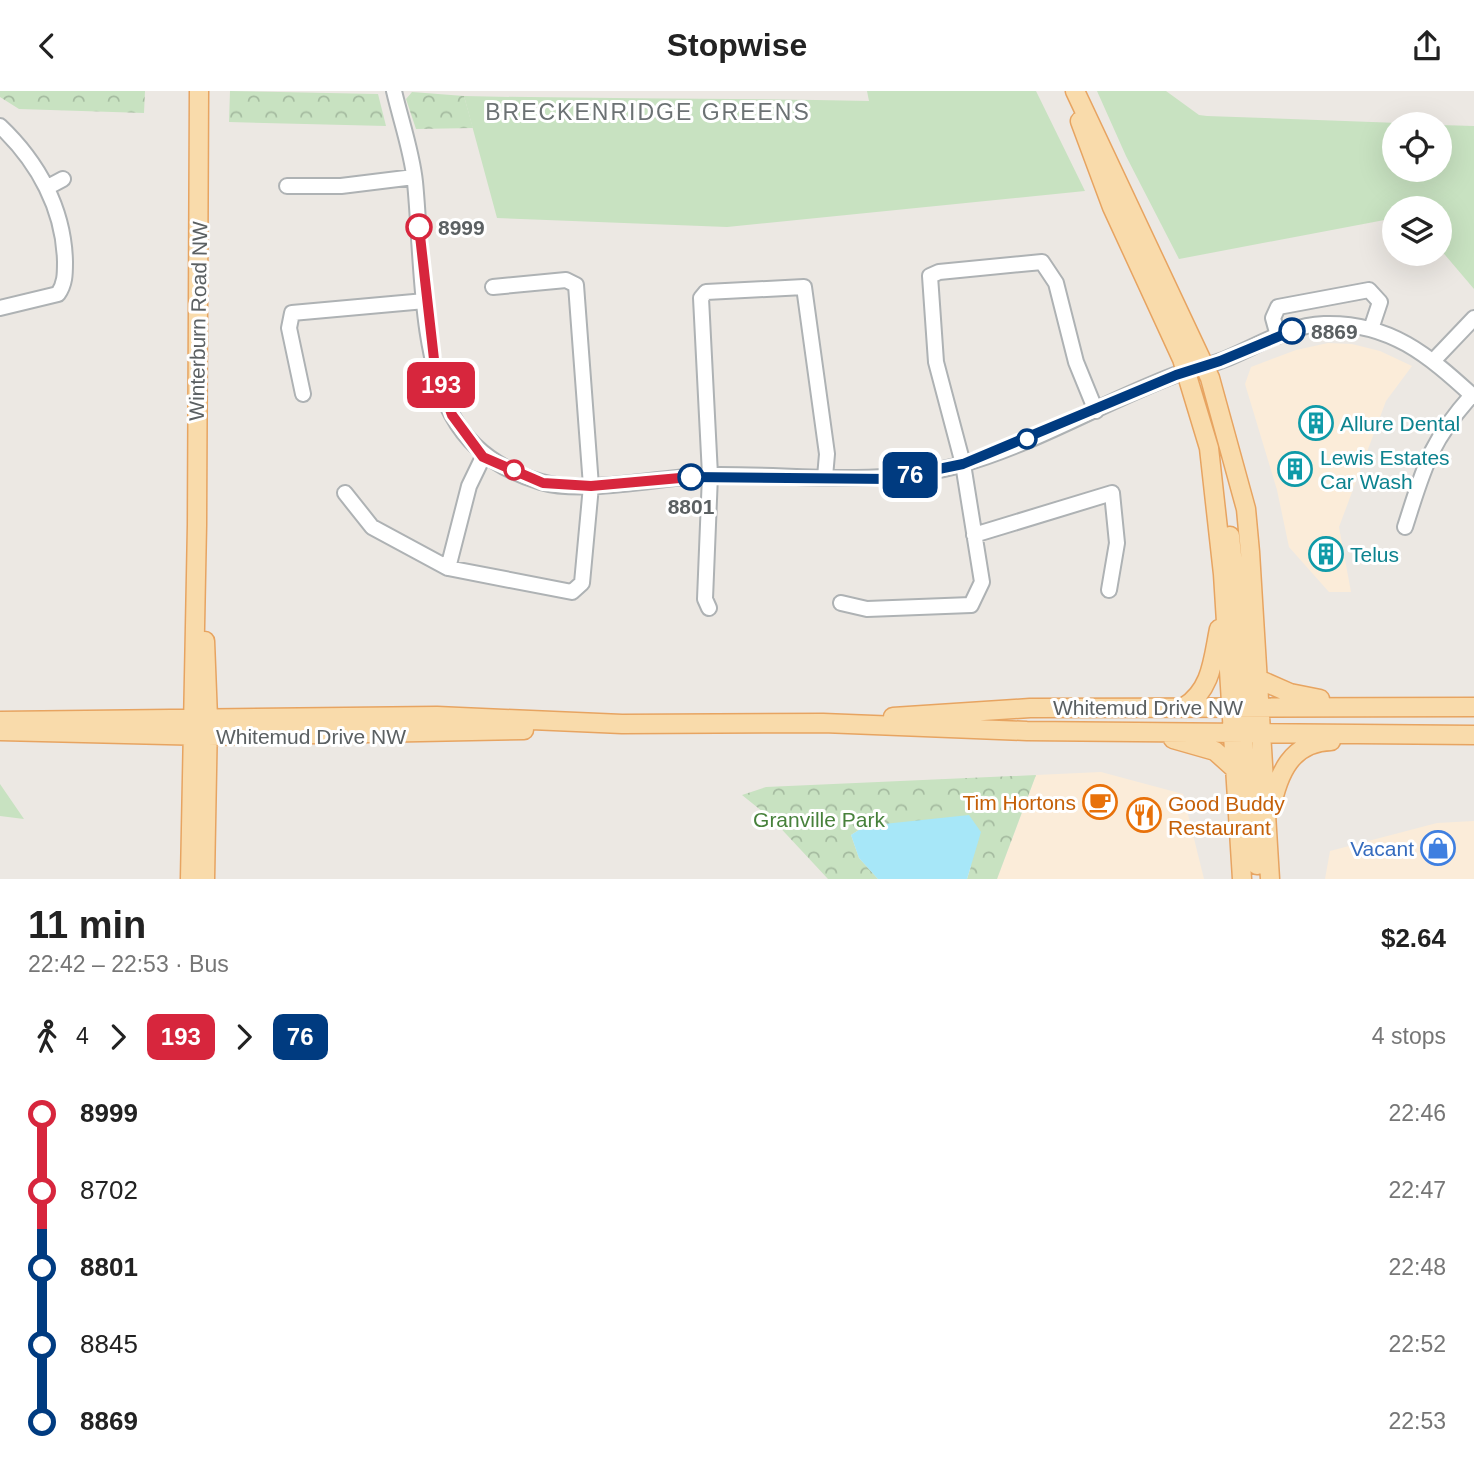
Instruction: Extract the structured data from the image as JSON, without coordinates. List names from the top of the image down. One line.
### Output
{"streets":{"main road":["Winterburn Road NW","Whitemud Drive NW"]},"crossings":[["Winterburn Road NW","Whitemud Drive NW"]],"districts":["BRECKENRIDGE GREENS"],"parks":["Granville Park"],"places":{"other":["8999","8869","8801"],"building":["Allure Dental","Lewis Estates Car Wash","Telus"],"cafe":["Tim Hortons"],"restaurant":["Good Buddy Restaurant"],"shop":["Vacant"]},"lines":["bus line 193","bus line 76"],"page":{"header":"Stopwise","on_map":["193","76"],"heading":["11 min","22:42 – 22:53 · Bus","$2.64"],"legs":["4","193","76","4 stops"],"list":[{"name":"8999","value":"22:46"},{"name":"8702","value":"22:47"},{"name":"8801","value":"22:48"},{"name":"8845","value":"22:52"},{"name":"8869","value":"22:53"}]}}
